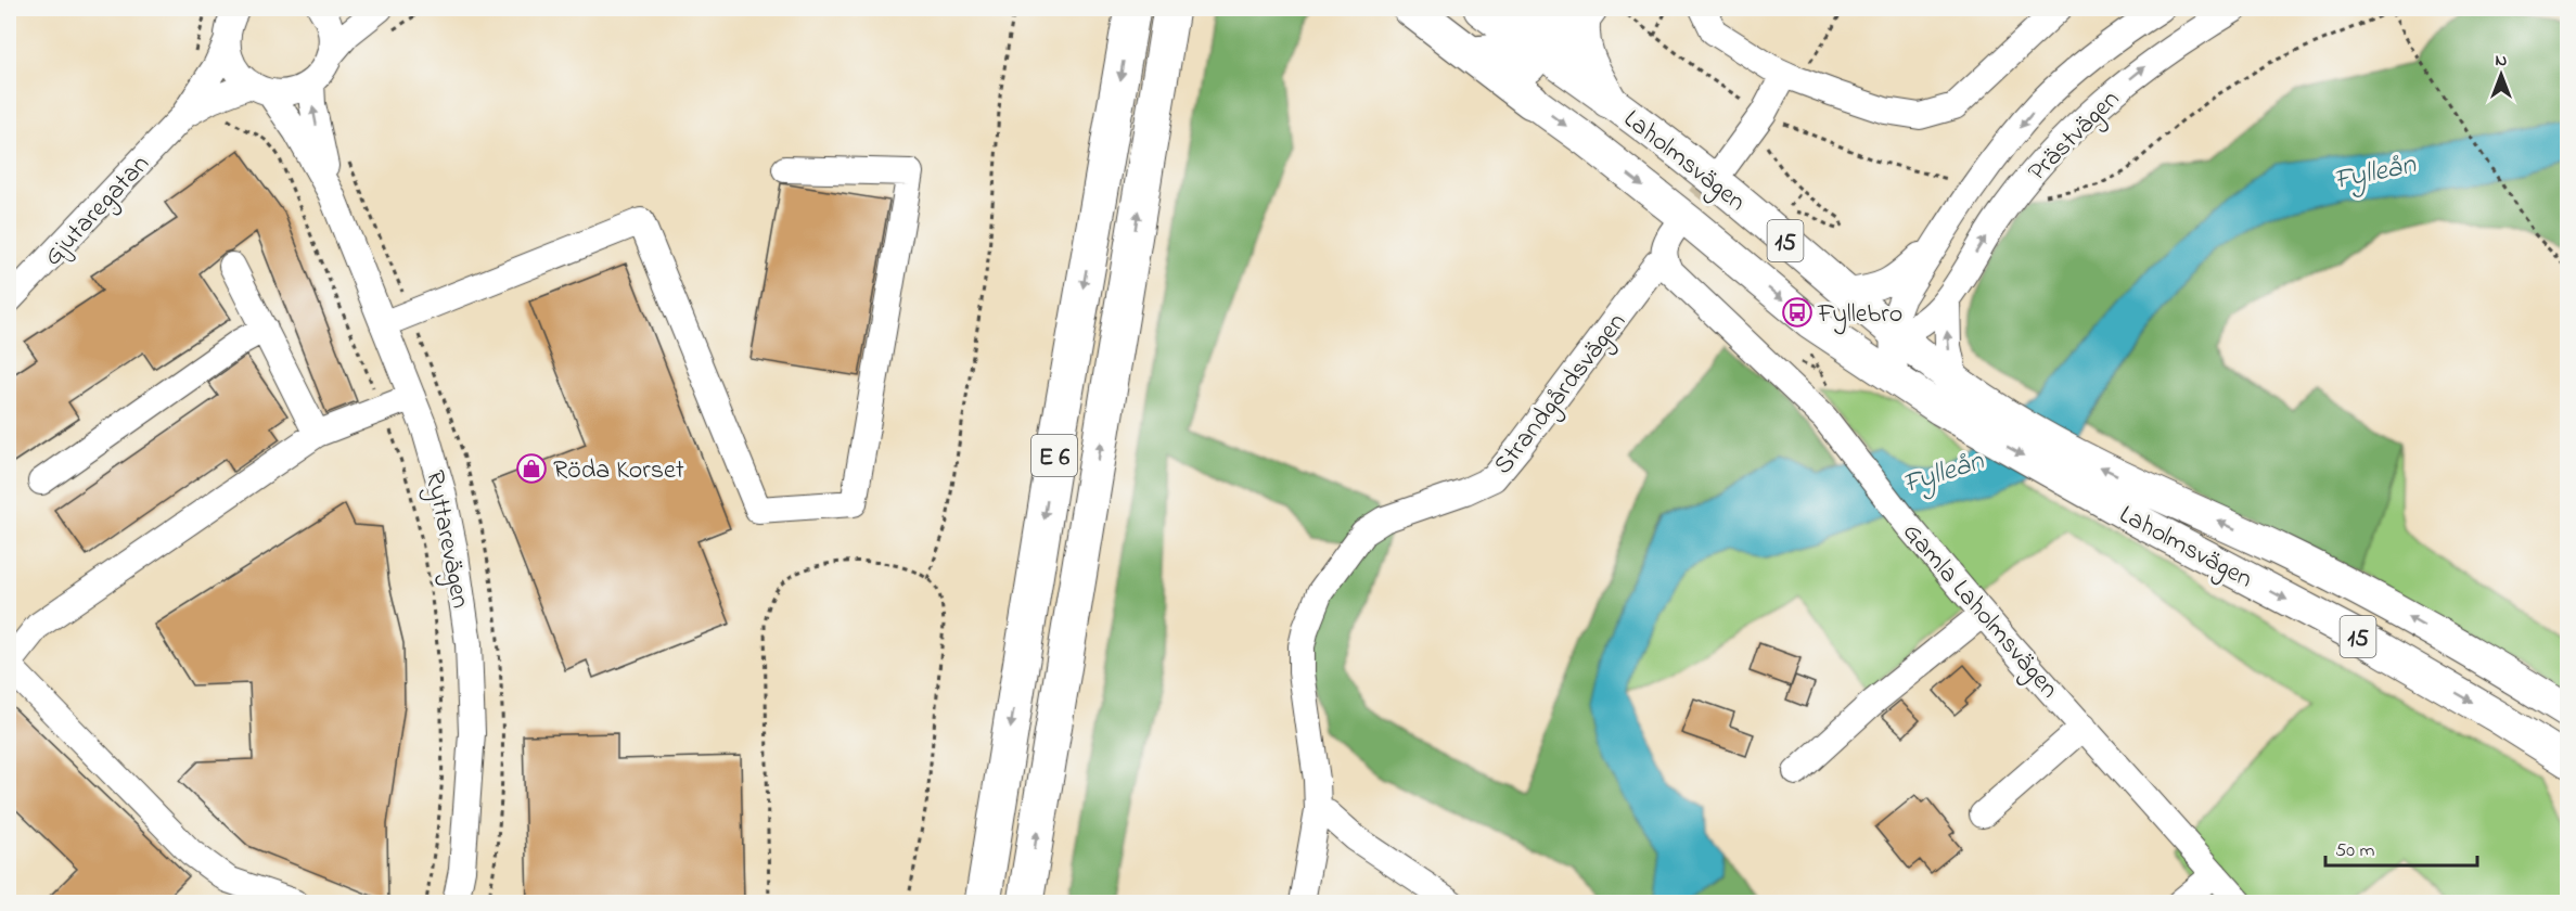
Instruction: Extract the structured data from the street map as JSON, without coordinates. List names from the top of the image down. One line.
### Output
{"streets":{"highway":["Laholmsvägen","E 6"],"main road":["15"],"street":["Prästvägen","Gjutaregatan","Strandgårdsvägen","Ryttarevägen","Gamla Laholmsvägen"]},"crossings":[["Prästvägen","Laholmsvägen"],["Gjutaregatan","Ryttarevägen"],["Strandgårdsvägen","Gamla Laholmsvägen"]],"water":["Fylleån"],"places":{"bus stop":["Fyllebro"],"shop":["Röda Korset"]},"scale_bar":"50 m","north":"top"}
